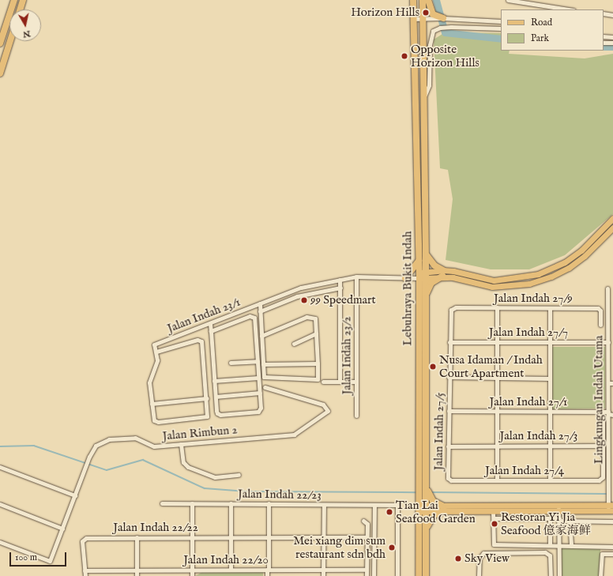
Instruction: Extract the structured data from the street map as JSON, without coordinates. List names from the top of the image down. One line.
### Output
{"streets":{"highway":["Lebuhraya Bukit Indah"],"street":["Jalan Indah 27/9","Jalan Indah 23/1","Jalan Indah 27/7","Jalan Indah 23/2","Lingkungan Indah Utama","Jalan Indah 27/1","Jalan Indah 27/5","Jalan Rimbun 2","Jalan Indah 27/3","Jalan Indah 27/4","Jalan Indah 22/23","Jalan Indah 22/22","Jalan Indah 22/20"]},"crossings":[["Lebuhraya Bukit Indah","Jalan Indah 23/1"],["Jalan Indah 27/9","Jalan Indah 27/5"],["Jalan Indah 23/1","Jalan Indah 23/2"],["Jalan Indah 27/7","Lingkungan Indah Utama"],["Jalan Indah 27/7","Jalan Indah 27/5"],["Lingkungan Indah Utama","Jalan Indah 27/1"],["Jalan Indah 27/1","Jalan Indah 27/5"],["Jalan Indah 27/5","Jalan Indah 27/3"],["Jalan Indah 27/5","Jalan Indah 27/4"],["Jalan Indah 27/3","Jalan Indah 27/4"],["Jalan Indah 22/22","Jalan Indah 22/20"]],"places":["Horizon Hills","Opposite Horizon Hills","99 Speedmart","Nusa Idaman / Indah Court Apartment","Tian Lai Seafood Garden","Restoran Yi Jia Seafood 億家海鲜","Mei xiang dim sum restaurant sdn bdh","Sky View"],"legend":["Road","Park"],"scale_bar":"100 m","north":"bottom"}
